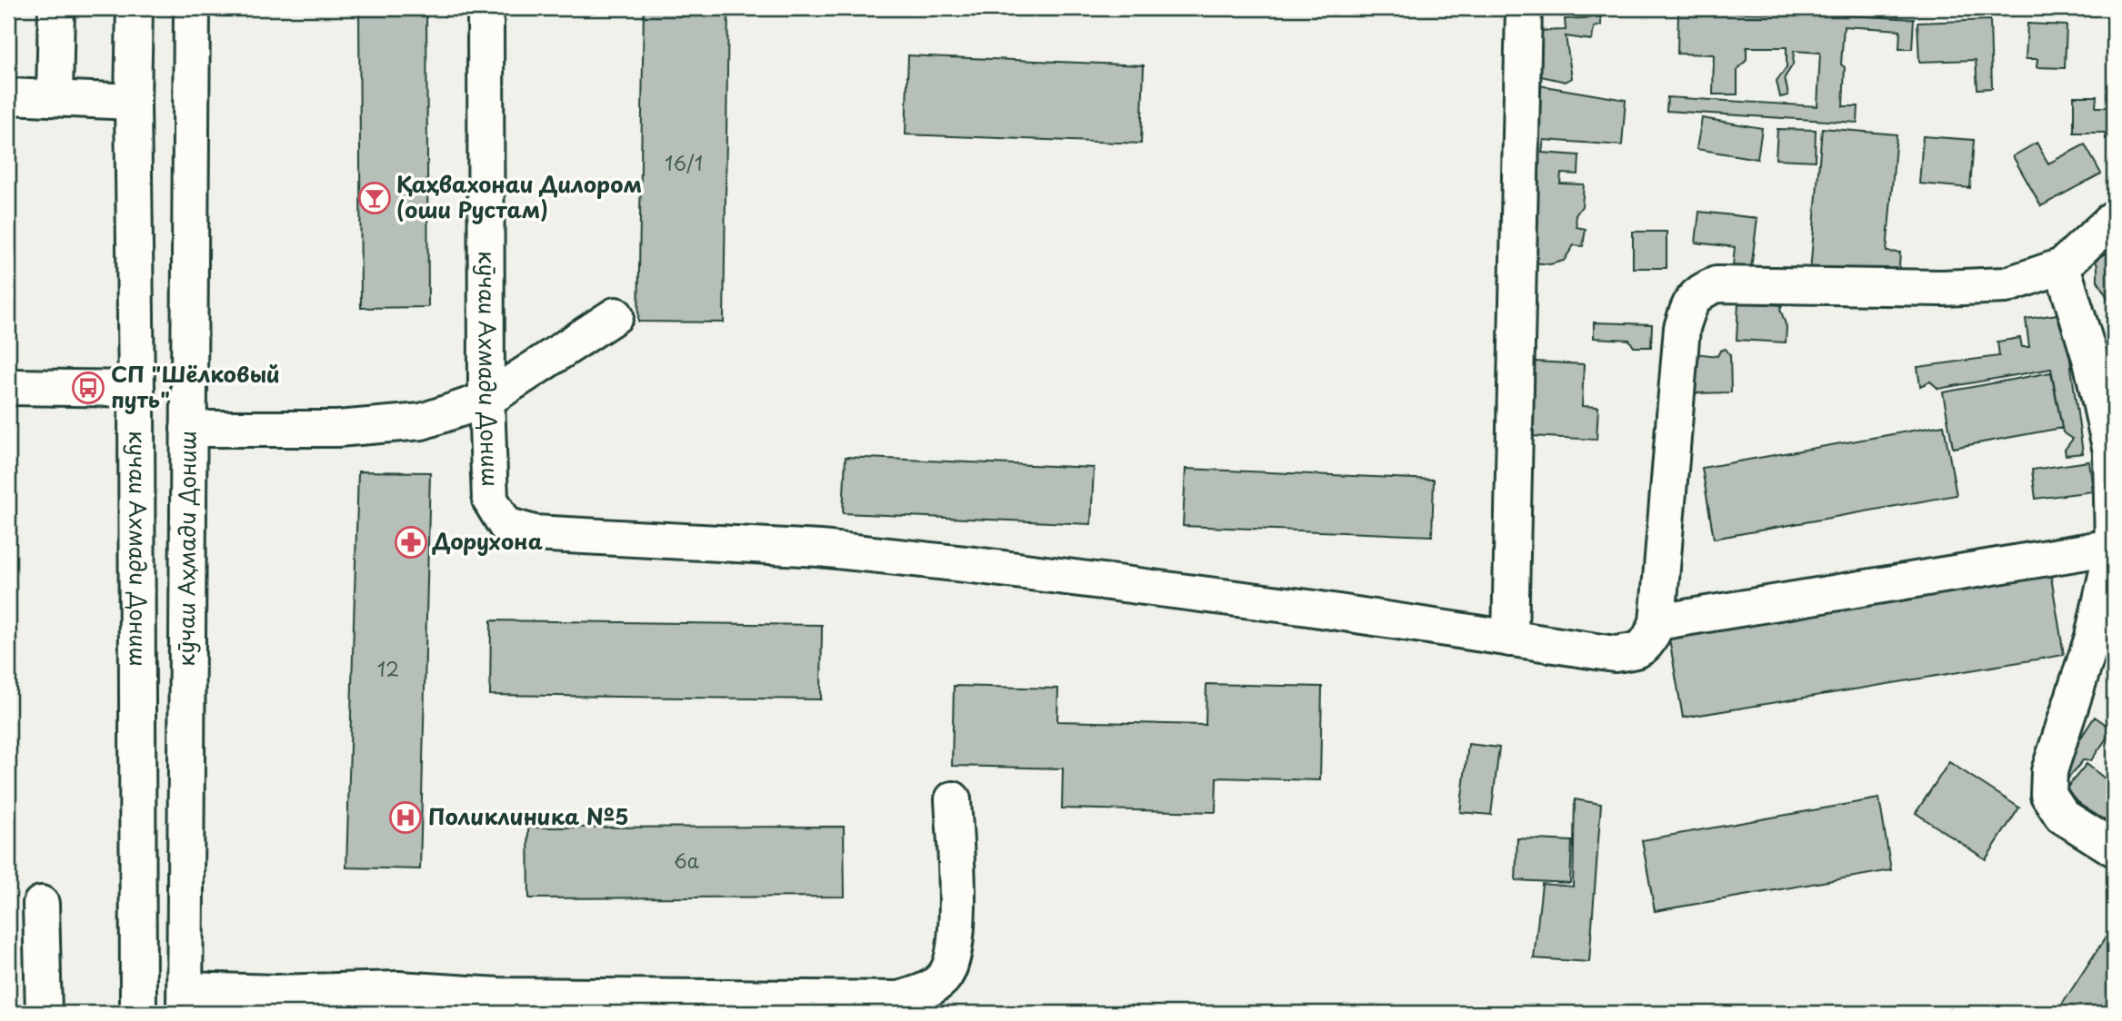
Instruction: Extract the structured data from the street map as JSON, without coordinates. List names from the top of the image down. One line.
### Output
{"streets":{"street":["кӯчаи Ахмади Дониш","кучаи Ахмади Дониш","кӯчаи Аҳмади Дониш"]},"places":{"bar":["Қаҳвахонаи Дилором (оши Рустам)"],"bus stop":["СП \"Шёлковый путь\""],"pharmacy":["Дорухона"],"hospital":["Поликлиника №5"]},"house_numbers":["16/1","12","6а"]}
